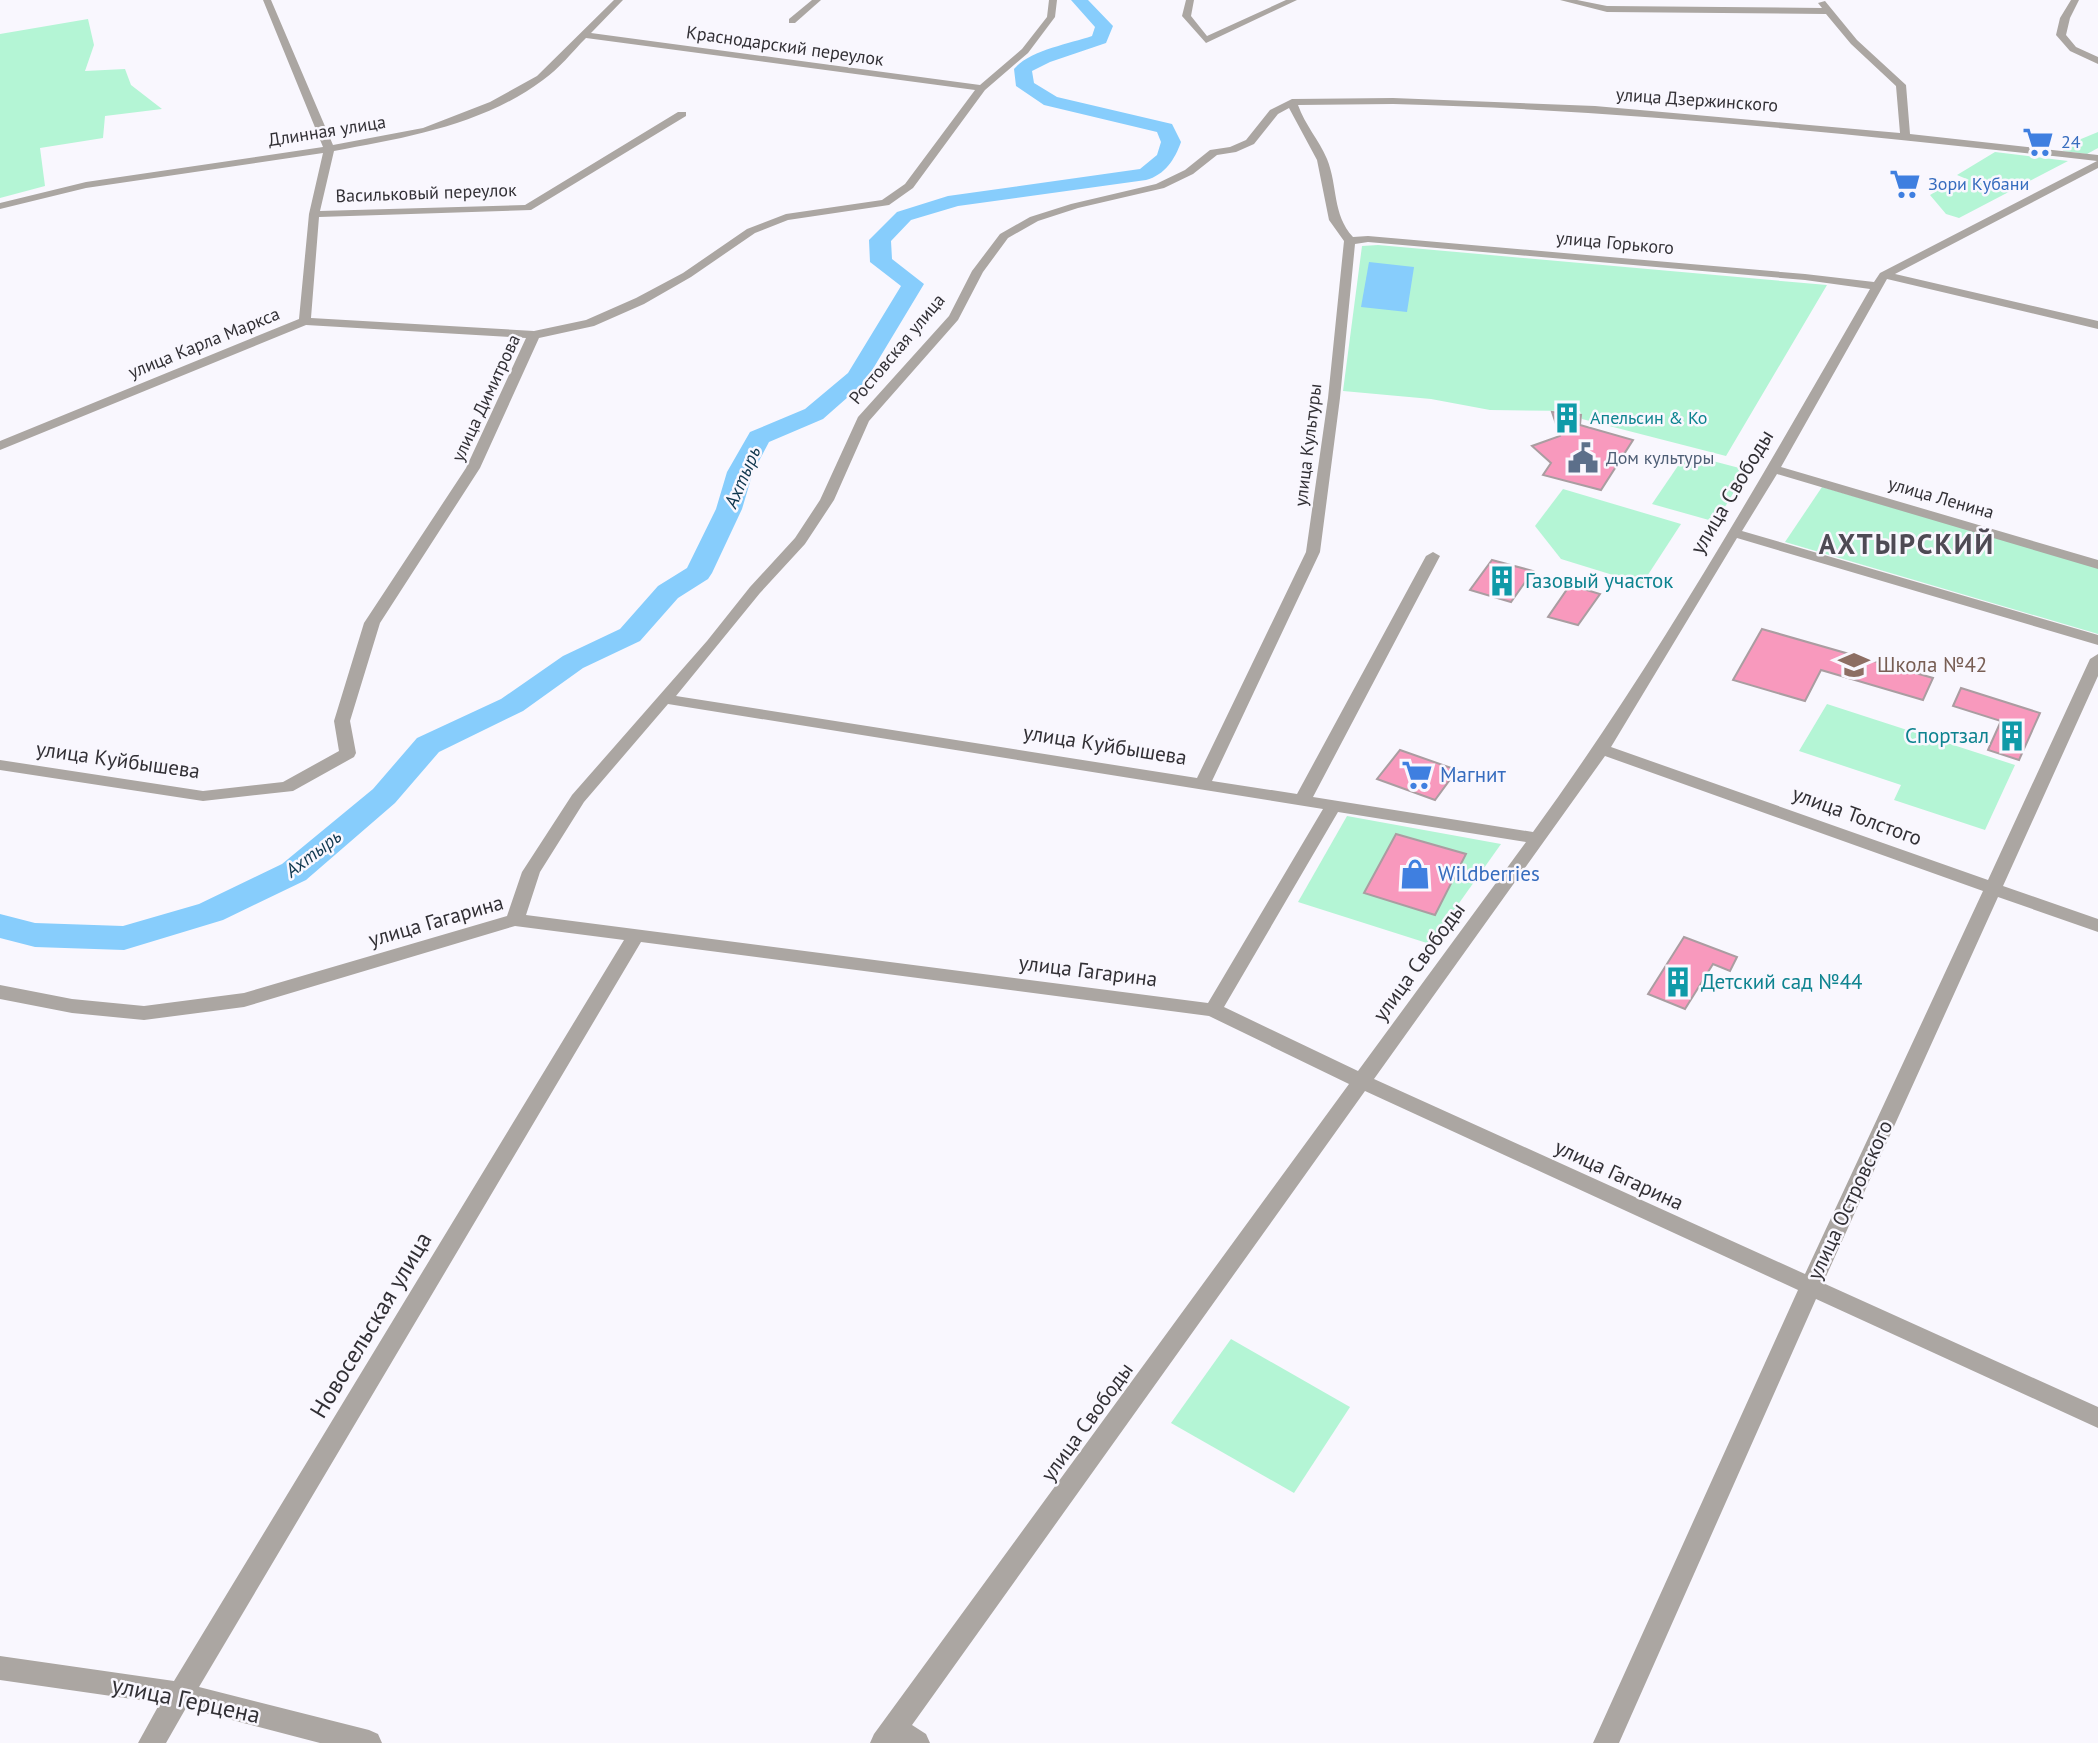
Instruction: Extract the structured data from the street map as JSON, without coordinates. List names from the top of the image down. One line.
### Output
{"streets":{"street":["Краснодарский переулок","улица Дзержинского","Длинная улица","Васильковый переулок","улица Горького","улица Карла Маркса","Ростовская улица","улица Димитрова","улица Культуры","улица Свободы","улица Ленина","улица Куйбышева","улица Толстого","улица Гагарина","улица Островского","Новосельская улица","улица Герцена"]},"crossings":[["Краснодарский переулок","Длинная улица"],["Краснодарский переулок","улица Димитрова"],["улица Дзержинского","Ростовская улица"],["Длинная улица","улица Карла Маркса"],["Васильковый переулок","улица Карла Маркса"],["улица Горького","улица Культуры"],["улица Горького","улица Свободы"],["Ростовская улица","улица Куйбышева"],["Ростовская улица","улица Гагарина"],["улица Димитрова","улица Куйбышева"],["улица Культуры","улица Куйбышева"],["улица Свободы","улица Ленина"],["улица Свободы","улица Куйбышева"],["улица Свободы","улица Толстого"],["улица Свободы","улица Гагарина"],["улица Толстого","улица Островского"],["улица Гагарина","улица Островского"],["улица Гагарина","Новосельская улица"],["Новосельская улица","улица Герцена"]],"districts":["АХТЫРСКИЙ"],"water":["Ахтырь"],"places":{"supermarket":["24","Зори Кубани","Магнит"],"building":["Апельсин & Ко","Газовый участок","Спортзал","Детский сад №44"],"public building":["Дом культуры"],"school or university":["Школа №42"],"shop":["Wildberries"]}}
